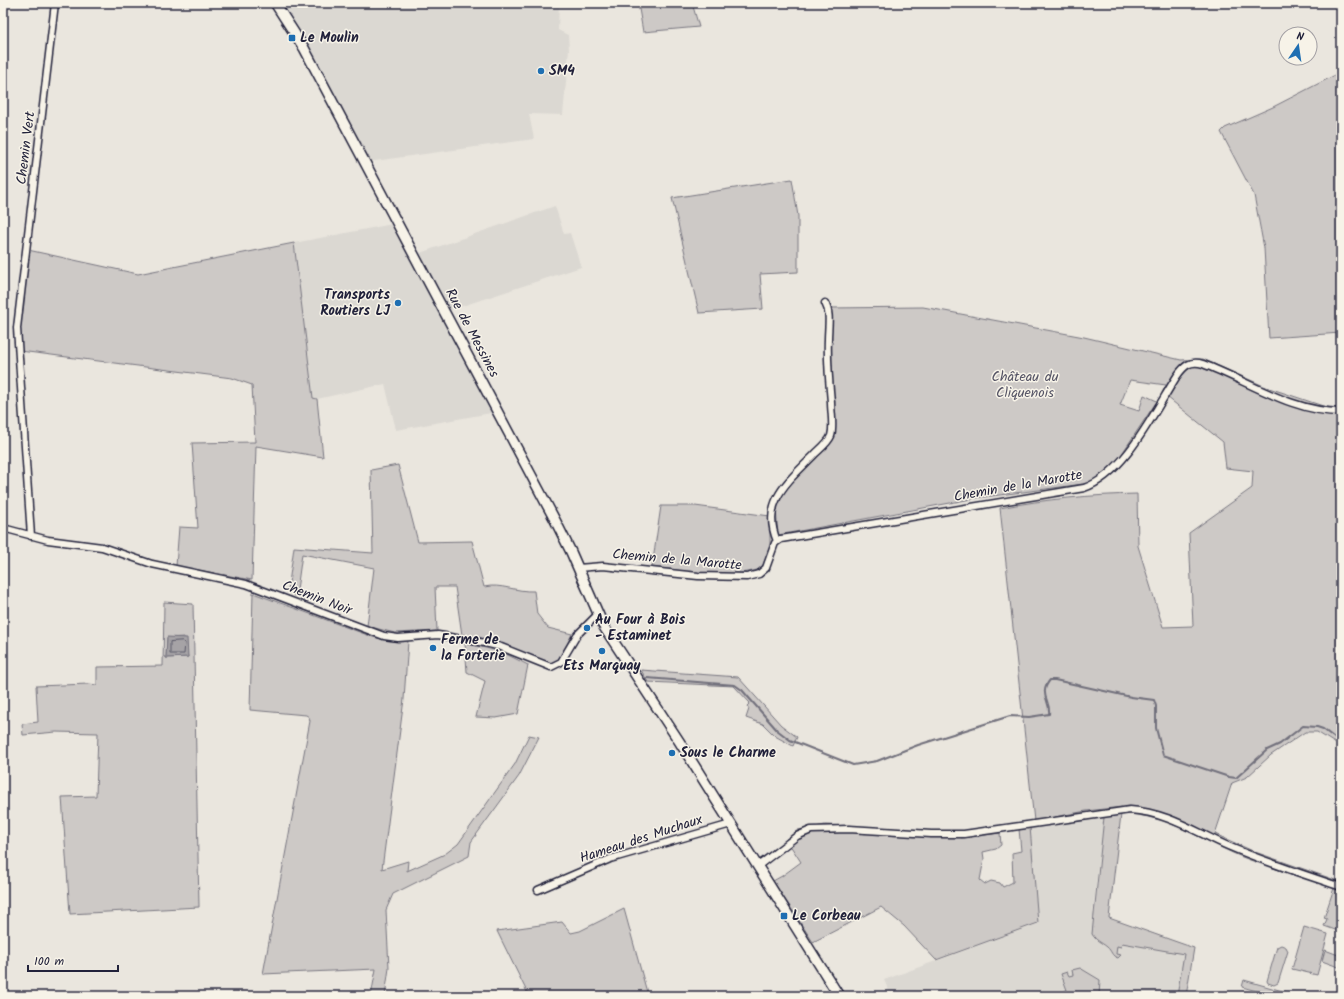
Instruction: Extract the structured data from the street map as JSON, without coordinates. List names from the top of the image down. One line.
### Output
{"streets":{"main road":["Rue de Messines"],"street":["Chemin Vert","Chemin de la Marotte","Chemin Noir","Hameau des Muchaux"]},"crossings":[["Chemin Vert","Chemin Noir"],["Rue de Messines","Chemin de la Marotte"],["Rue de Messines","Chemin Noir"],["Rue de Messines","Hameau des Muchaux"]],"parks":["Château du Cliquenois"],"places":{"transit":["Le Moulin","Le Corbeau"],"other":["SM4","Transports Routiers LJ","Au Four à Bois - Estaminet","Ferme de la Forterie","Ets Marquay","Sous le Charme"]},"scale_bar":"100 m","north":"top"}
